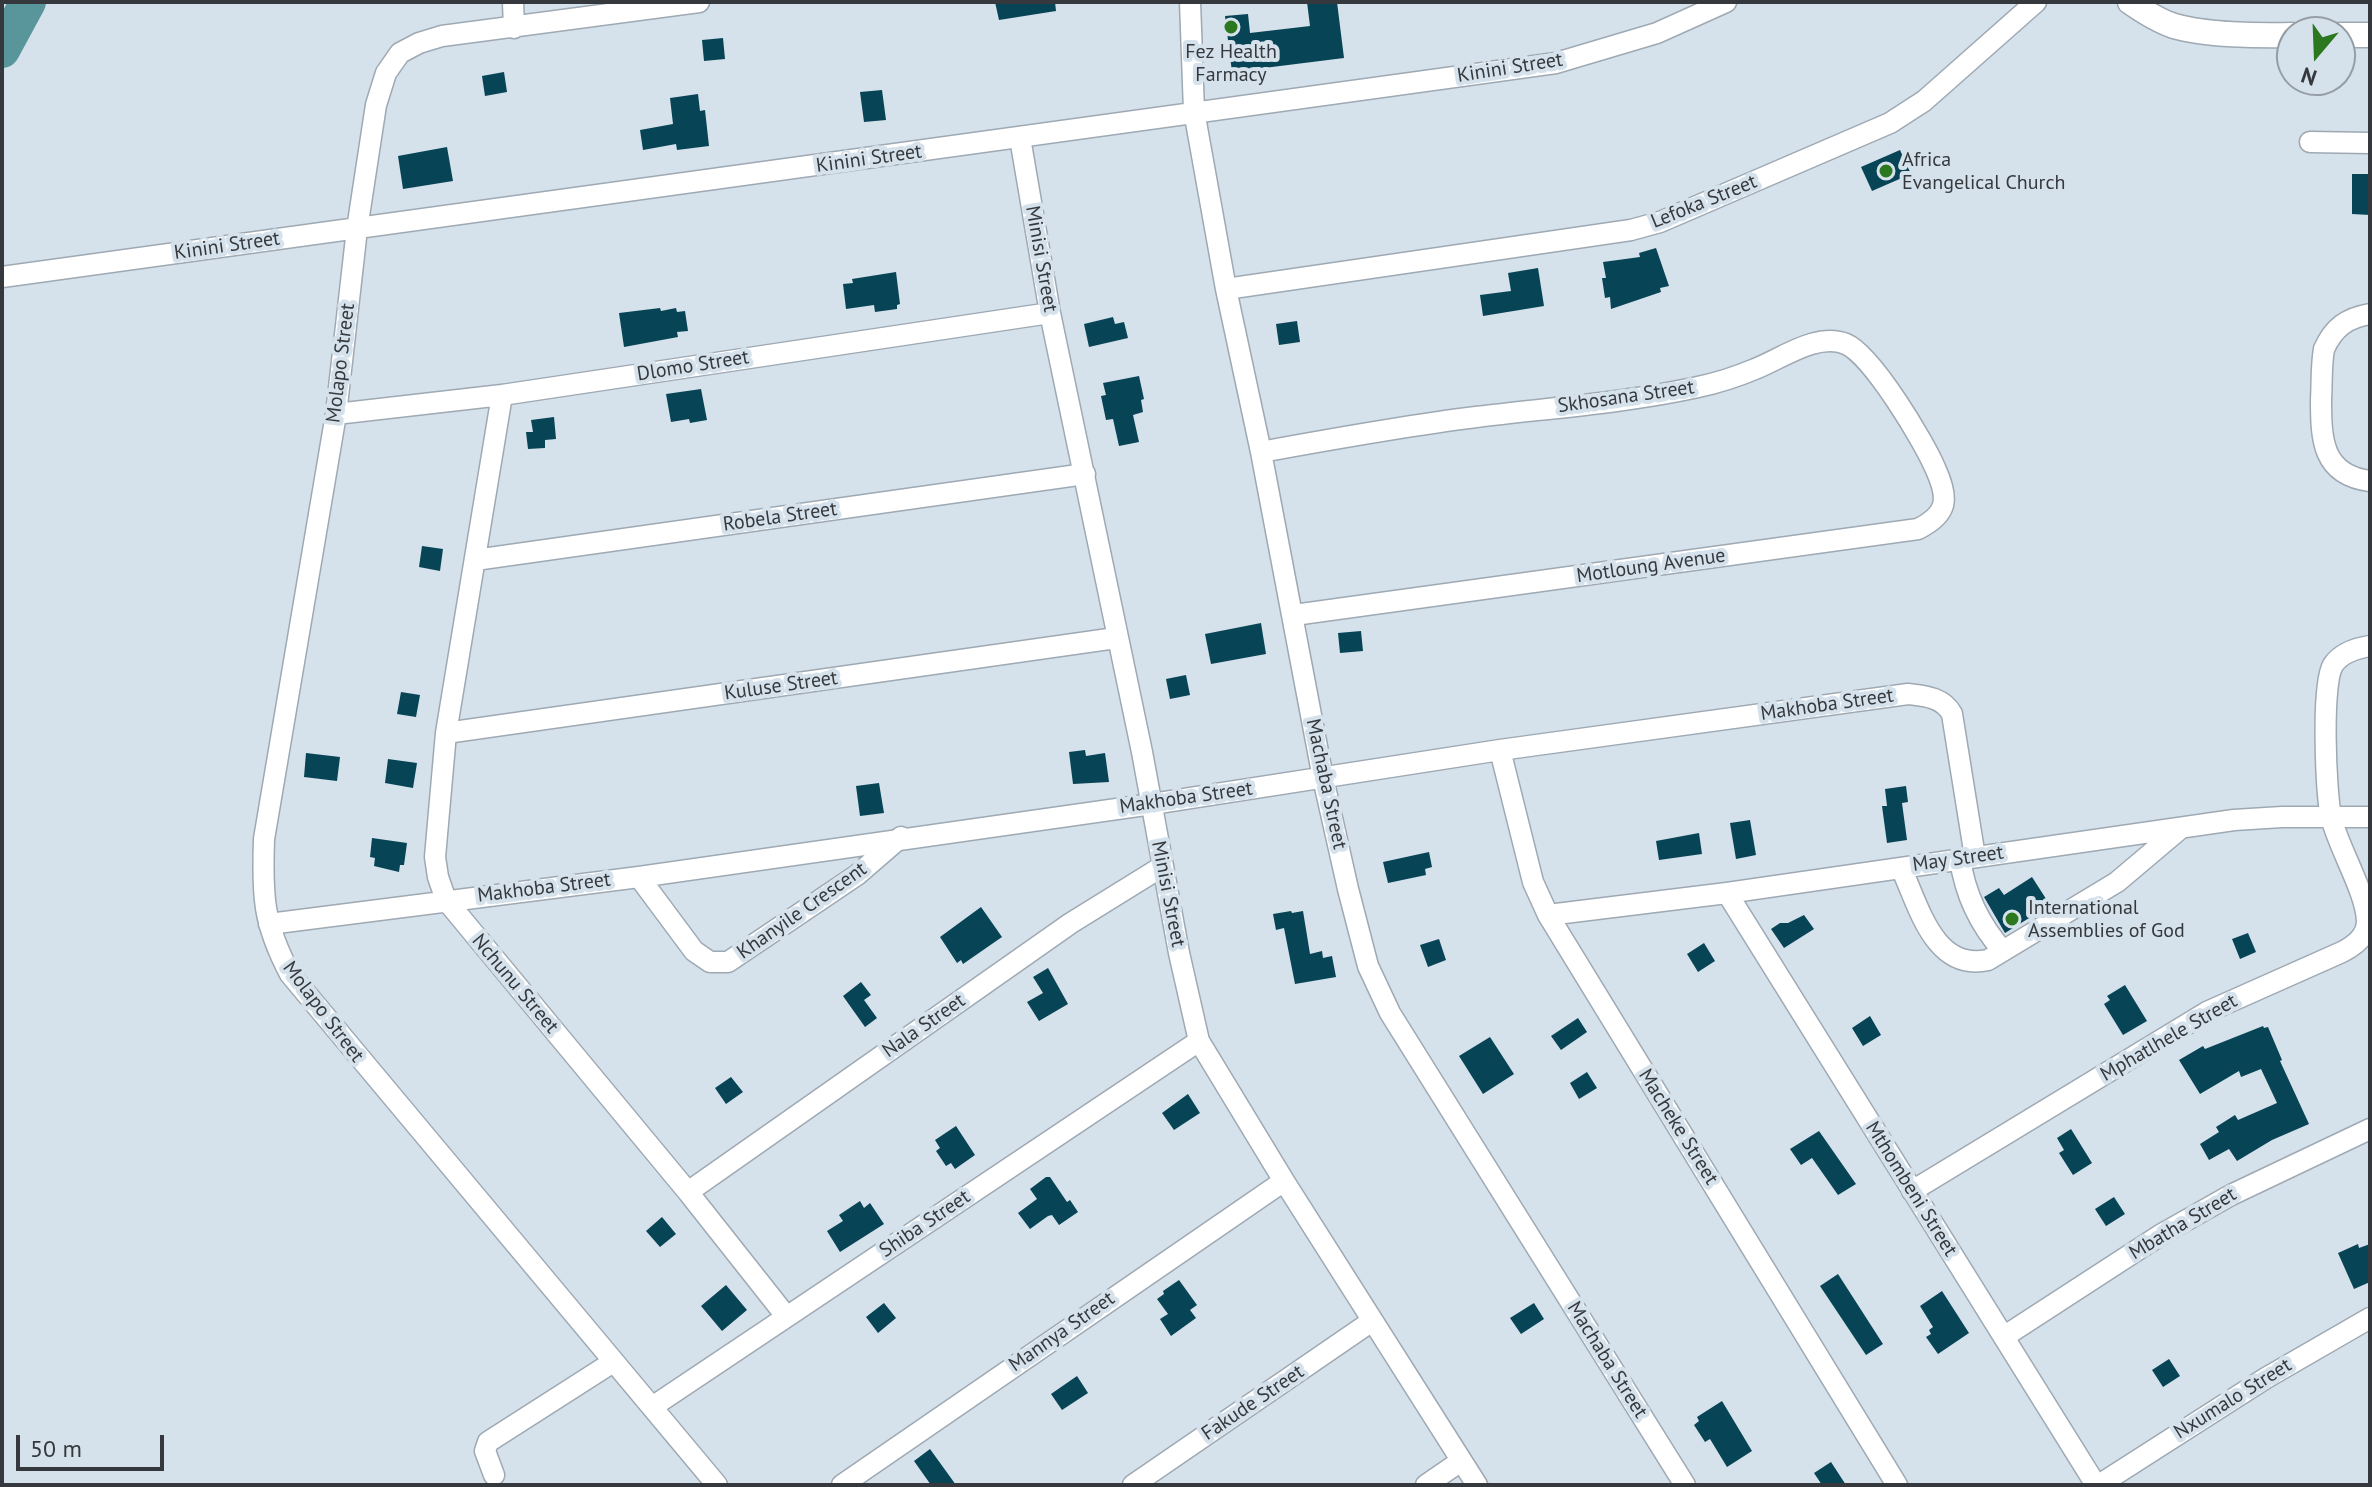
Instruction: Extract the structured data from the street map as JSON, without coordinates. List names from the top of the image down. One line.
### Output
{"streets":{"street":["Kinini Street","Lefoka Street","Minisi Street","Molapo Street","Dlomo Street","Skhosana Street","Robela Street","Motloung Avenue","Kuluse Street","Makhoba Street","Machaba Street","May Street","Khanyile Crescent","Nchunu Street","Nala Street","Mphatlhele Street","Macheke Street","Mthombeni Street","Shiba Street","Mbatha Street","Mannya Street","Nxumalo Street","Fakude Street"]},"crossings":[["Kinini Street","Minisi Street"],["Kinini Street","Molapo Street"],["Kinini Street","Machaba Street"],["Lefoka Street","Machaba Street"],["Minisi Street","Dlomo Street"],["Minisi Street","Robela Street"],["Minisi Street","Kuluse Street"],["Minisi Street","Makhoba Street"],["Minisi Street","Nala Street"],["Minisi Street","Shiba Street"],["Minisi Street","Mannya Street"],["Minisi Street","Fakude Street"],["Molapo Street","Dlomo Street"],["Molapo Street","Makhoba Street"],["Molapo Street","Shiba Street"],["Dlomo Street","Nchunu Street"],["Skhosana Street","Motloung Avenue"],["Skhosana Street","Machaba Street"],["Robela Street","Nchunu Street"],["Motloung Avenue","Machaba Street"],["Kuluse Street","Nchunu Street"],["Makhoba Street","Machaba Street"],["Makhoba Street","May Street"],["Makhoba Street","Khanyile Crescent"],["Makhoba Street","Nchunu Street"],["Makhoba Street","Macheke Street"],["May Street","Mphatlhele Street"],["May Street","Macheke Street"],["May Street","Mthombeni Street"],["Nchunu Street","Nala Street"],["Nchunu Street","Shiba Street"],["Mphatlhele Street","Mthombeni Street"],["Mthombeni Street","Mbatha Street"],["Mthombeni Street","Nxumalo Street"]],"places":["Fez Health Farmacy","Africa Evangelical Church","International Assemblies of God"],"scale_bar":"50 m","north":"bottom"}
